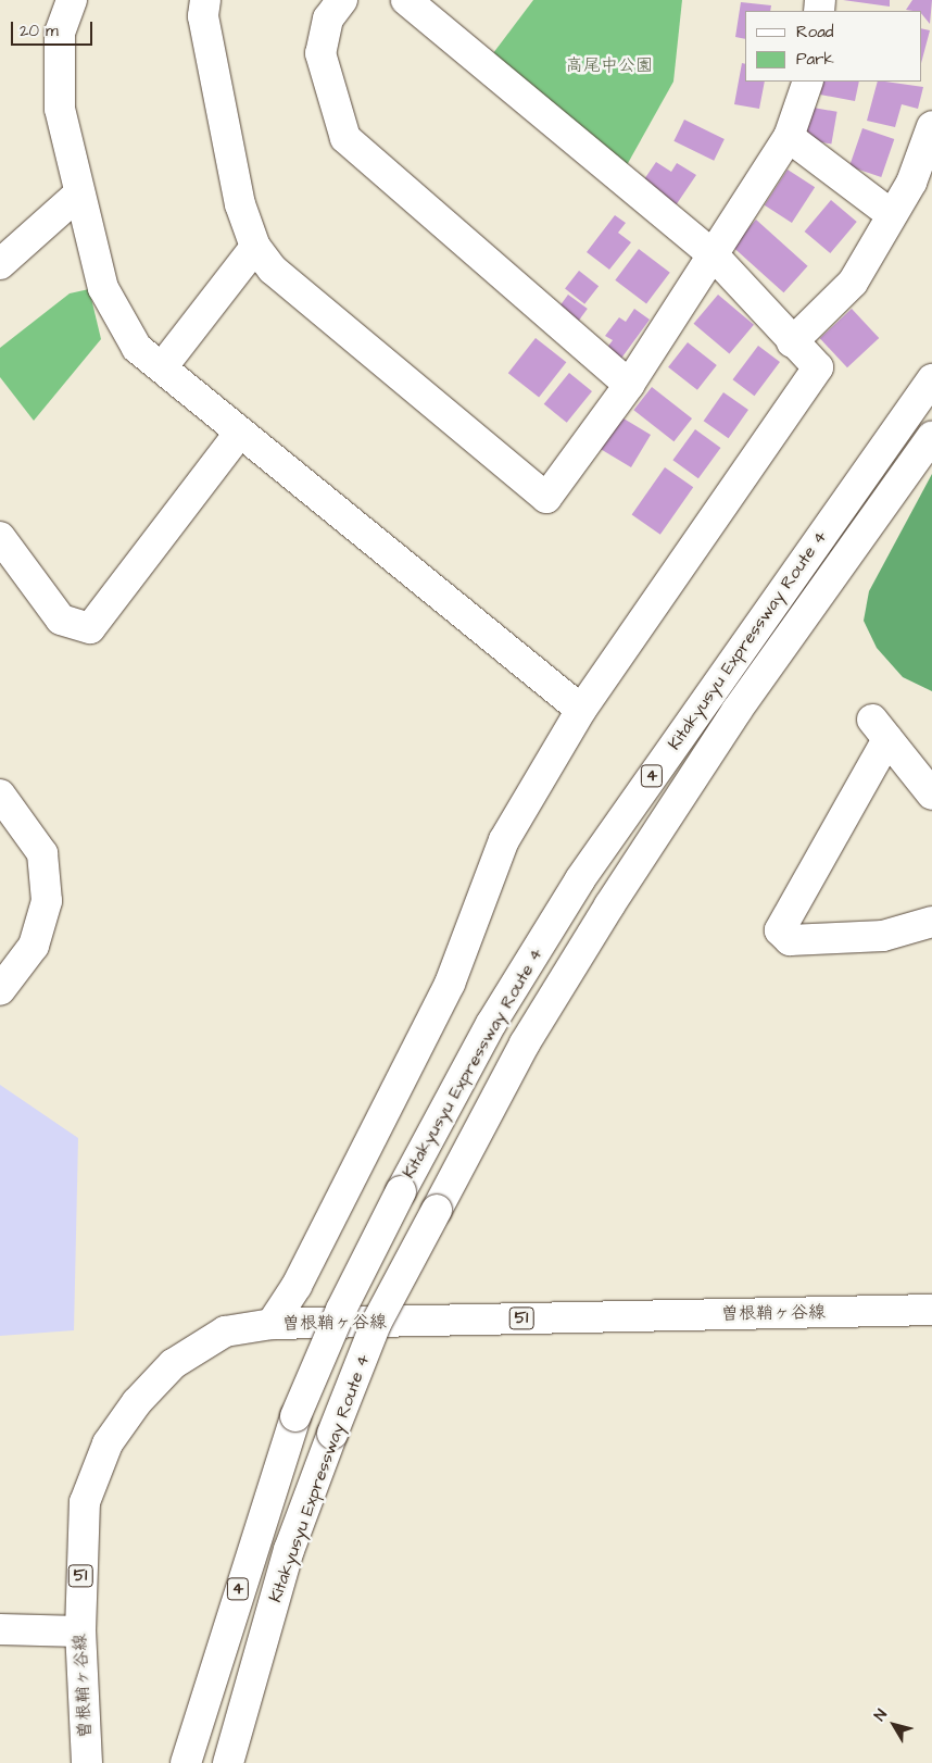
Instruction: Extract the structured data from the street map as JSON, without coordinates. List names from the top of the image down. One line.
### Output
{"streets":{"main road":["Kitakyusyu Expressway Route 4","4","曽根鞘ヶ谷線","51"]},"parks":["高尾中公園"],"legend":["Road","Park"],"scale_bar":"20 m","north":"top left"}
